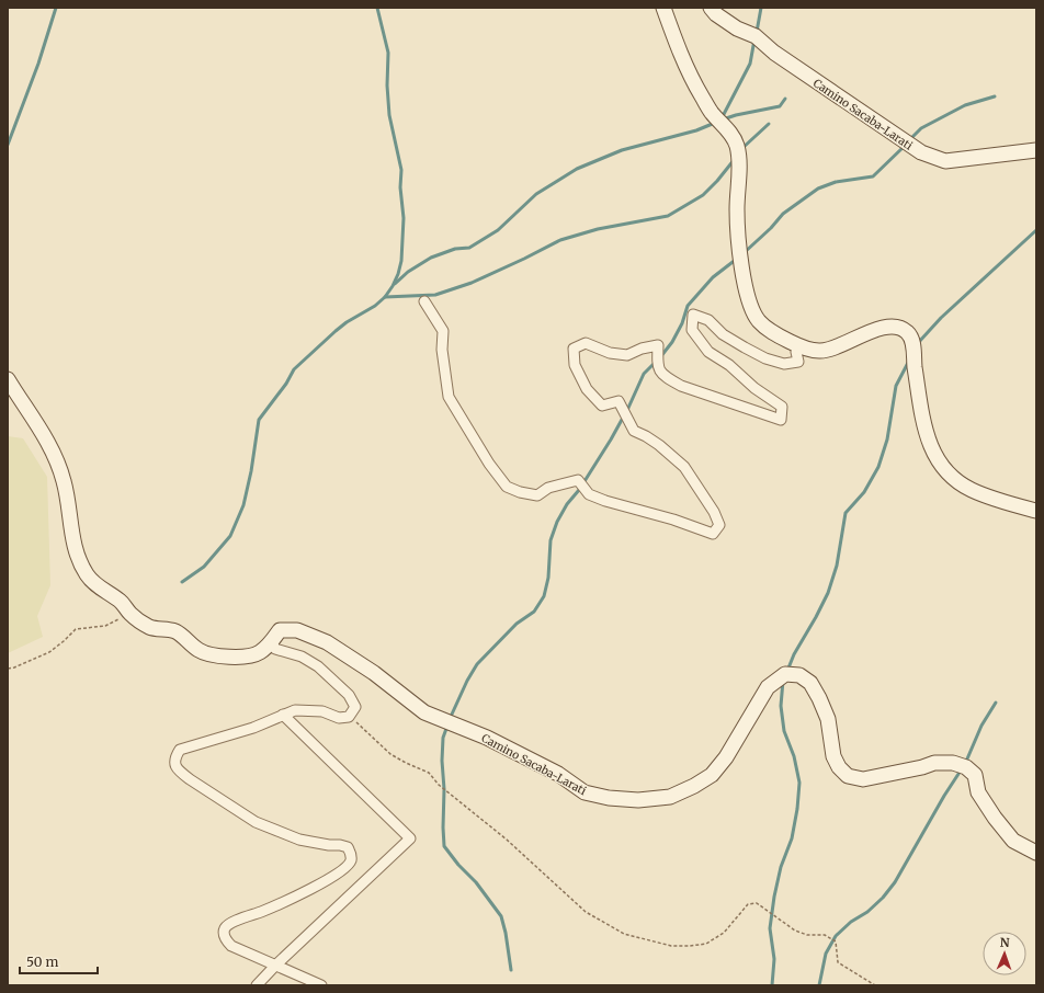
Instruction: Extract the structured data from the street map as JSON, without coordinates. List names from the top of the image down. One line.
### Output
{"streets":{"street":["Camino Sacaba-Larati"]},"scale_bar":"50 m","north":"top"}
